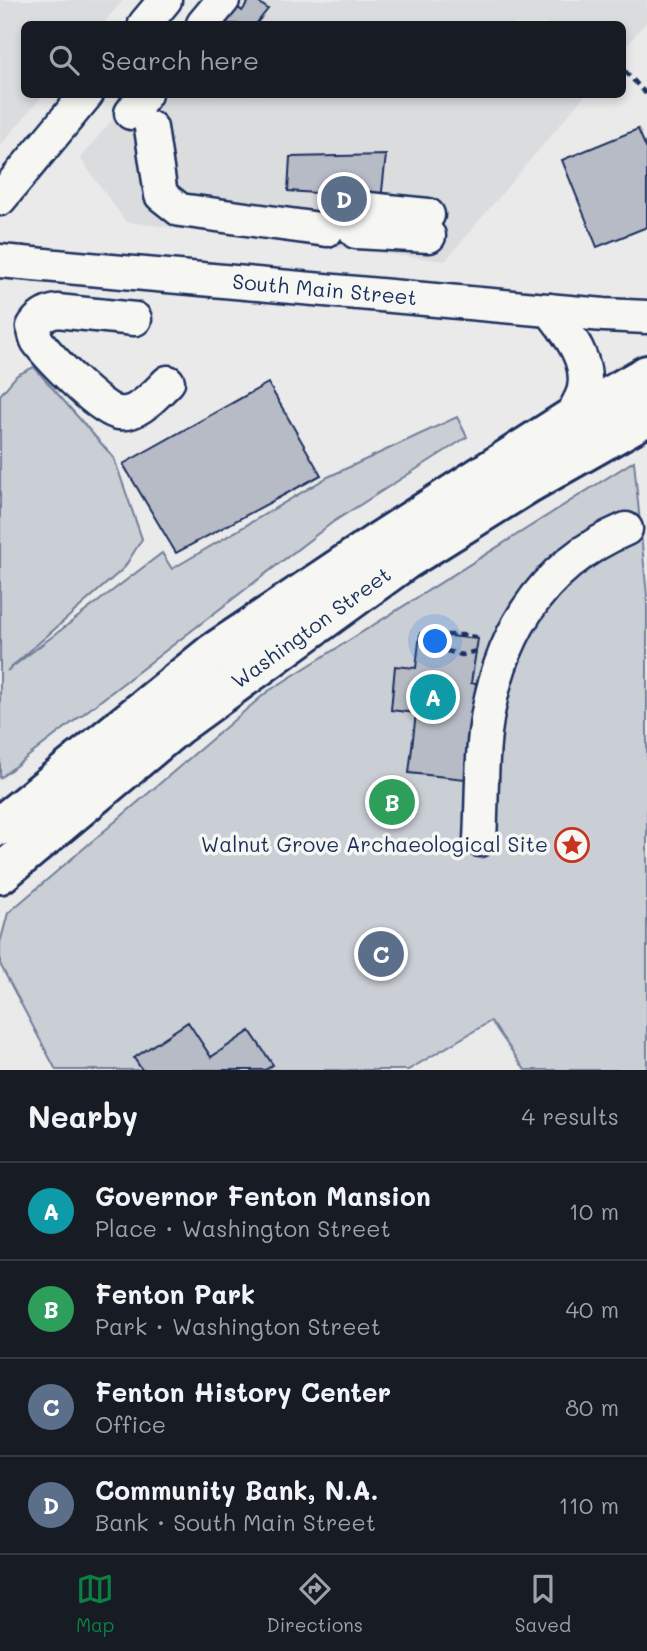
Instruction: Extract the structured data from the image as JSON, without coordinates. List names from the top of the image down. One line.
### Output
{"streets":{"highway":["Washington Street"],"street":["South Main Street"]},"places":{"place":["Walnut Grove Archaeological Site"]},"page":{"search":"Search here","pins":["D","A","B","C"],"heading":["Nearby","4 results"],"list":[{"mark":"A","name":"Governor Fenton Mansion","note":"Place · Washington Street","value":"10 m"},{"mark":"B","name":"Fenton Park","note":"Park · Washington Street","value":"40 m"},{"mark":"C","name":"Fenton History Center","note":"Office","value":"80 m"},{"mark":"D","name":"Community Bank, N.A.","note":"Bank · South Main Street","value":"110 m"}],"nav":["Map","Directions","Saved"]}}
